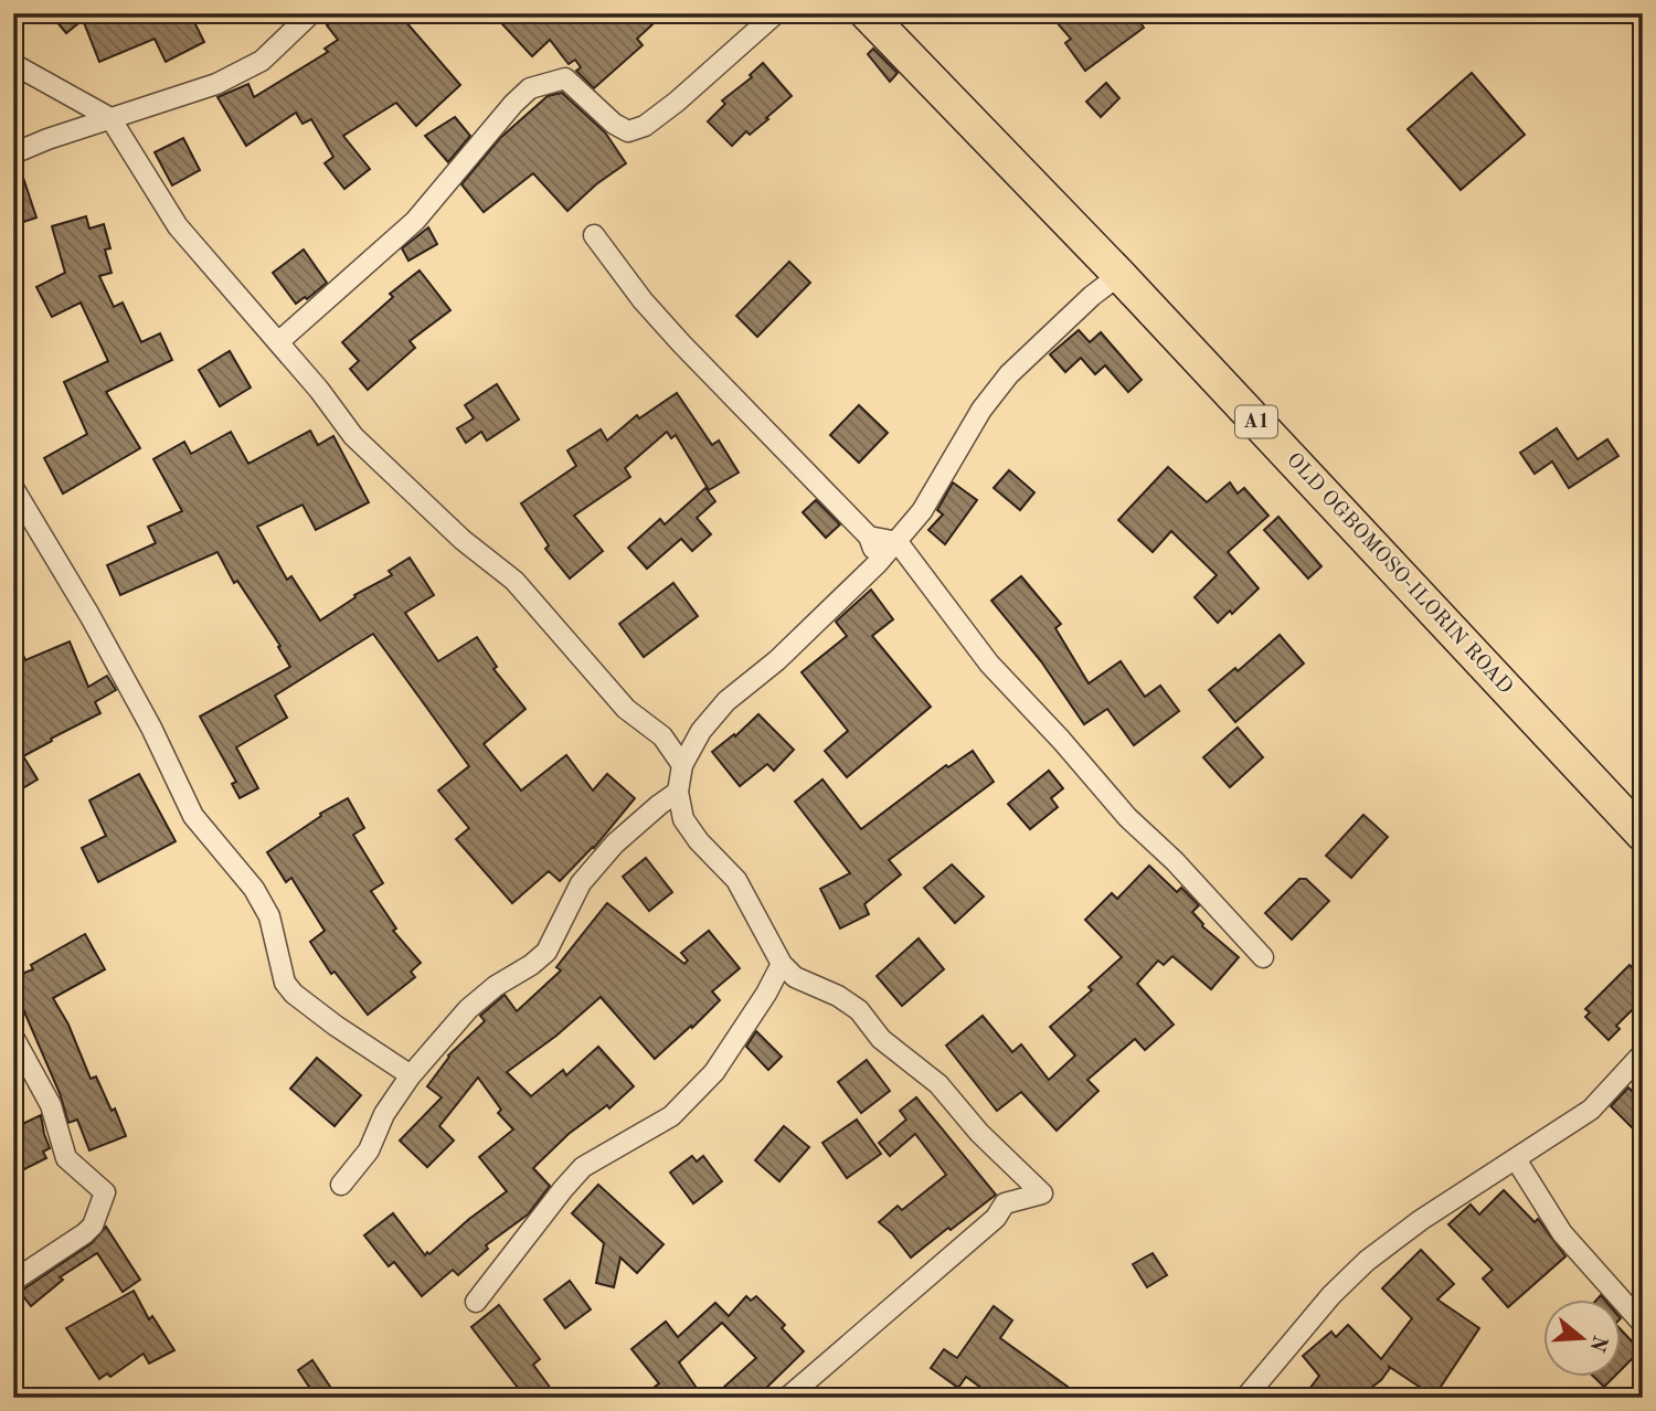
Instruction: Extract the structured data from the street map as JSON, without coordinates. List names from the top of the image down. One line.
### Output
{"streets":{"highway":["A1","OLD OGBOMOSO-ILORIN ROAD"]},"north":"right"}
